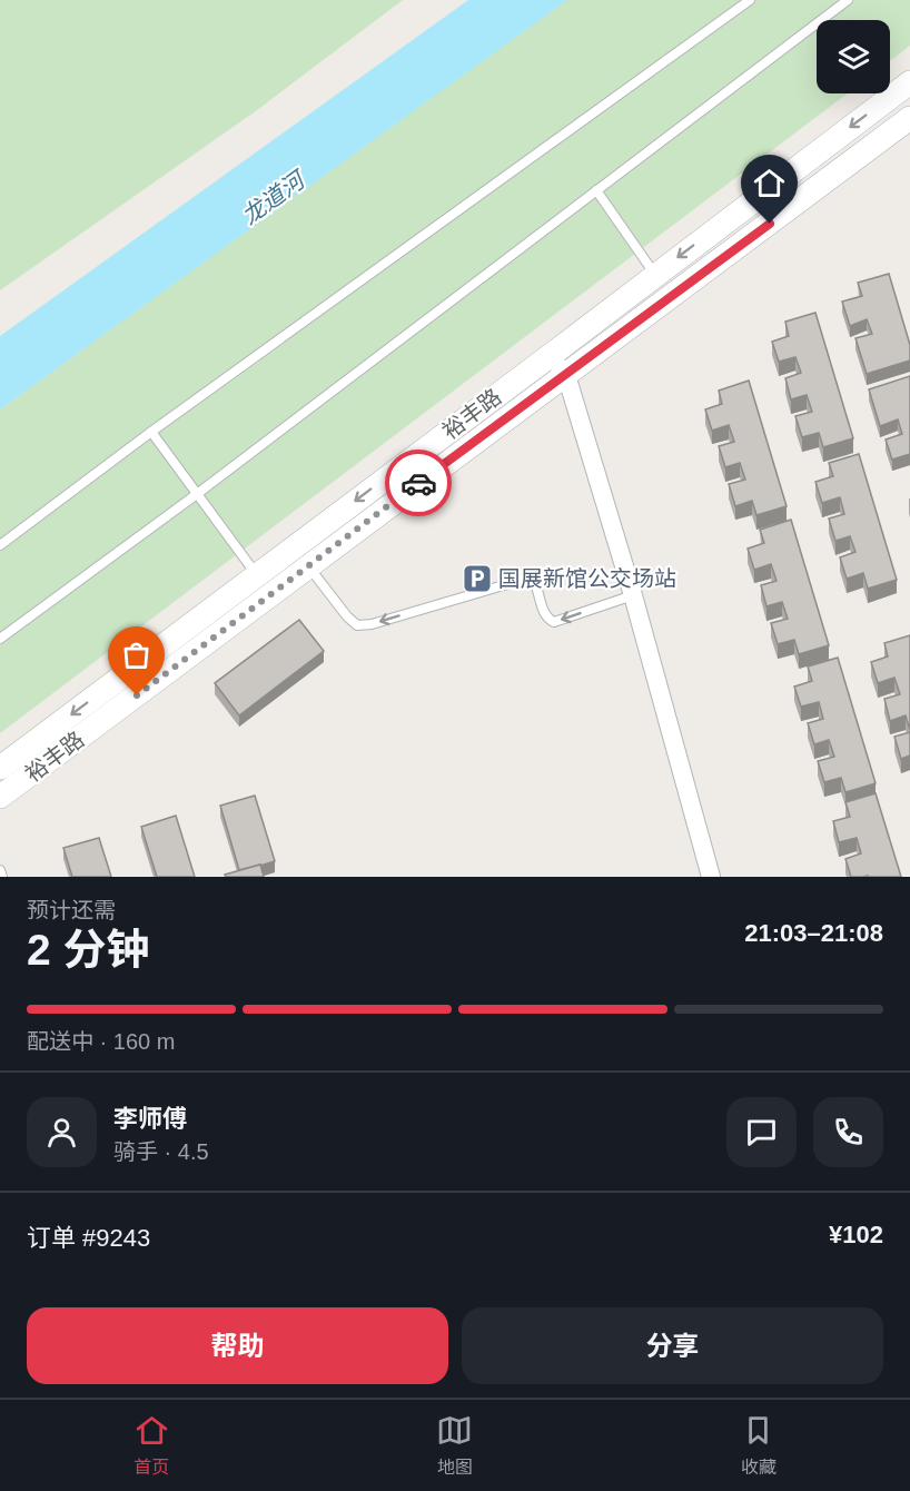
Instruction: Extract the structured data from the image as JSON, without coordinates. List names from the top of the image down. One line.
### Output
{"streets":{"street":["裕丰路"]},"water":["龙道河"],"places":{"parking":["国展新馆公交场站"]},"page":{"heading":["2 分钟","预计还需","21:03–21:08"],"panel":["李师傅","骑手 · 4.5","订单 #9243","¥102"],"bar":"配送中 · 160 m","buttons":["帮助","分享"],"tabs":["首页","地图","收藏"]}}
